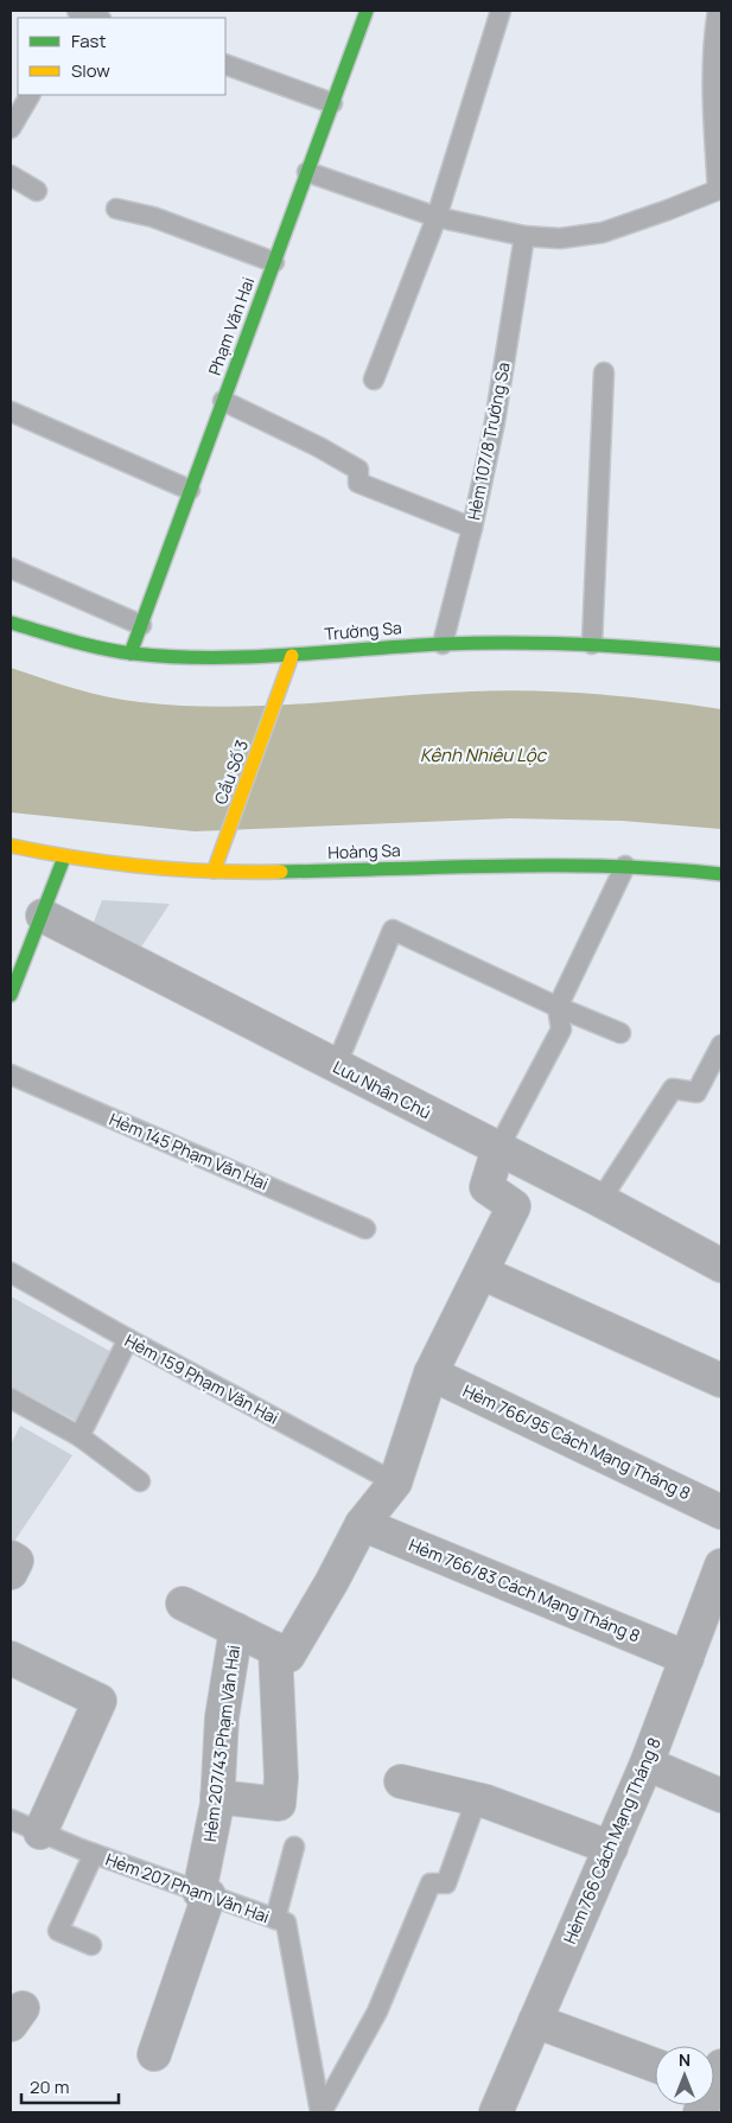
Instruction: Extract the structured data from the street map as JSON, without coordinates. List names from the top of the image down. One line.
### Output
{"streets":{"street":["Phạm Văn Hai","Trường Sa","Cầu Số 3","Hoàng Sa","Lưu Nhân Chú","Hẻm 766/95 Cách Mạng Tháng 8","Hẻm 766/83 Cách Mạng Tháng 8","Hẻm 207/43 Phạm Văn Hai","Hẻm 766 Cách Mạng Tháng 8"],"lane":["Hẻm 107/8 Trường Sa","Hẻm 145 Phạm Văn Hai","Hẻm 159 Phạm Văn Hai","Hẻm 207 Phạm Văn Hai"]},"crossings":[["Phạm Văn Hai","Trường Sa"],["Hẻm 107/8 Trường Sa","Trường Sa"],["Trường Sa","Cầu Số 3"],["Cầu Số 3","Hoàng Sa"],["Hẻm 766/83 Cách Mạng Tháng 8","Hẻm 766 Cách Mạng Tháng 8"],["Hẻm 207/43 Phạm Văn Hai","Hẻm 207 Phạm Văn Hai"]],"water":["Kênh Nhiêu Lộc"],"legend":["Fast","Slow"],"scale_bar":"20 m","north":"top"}
